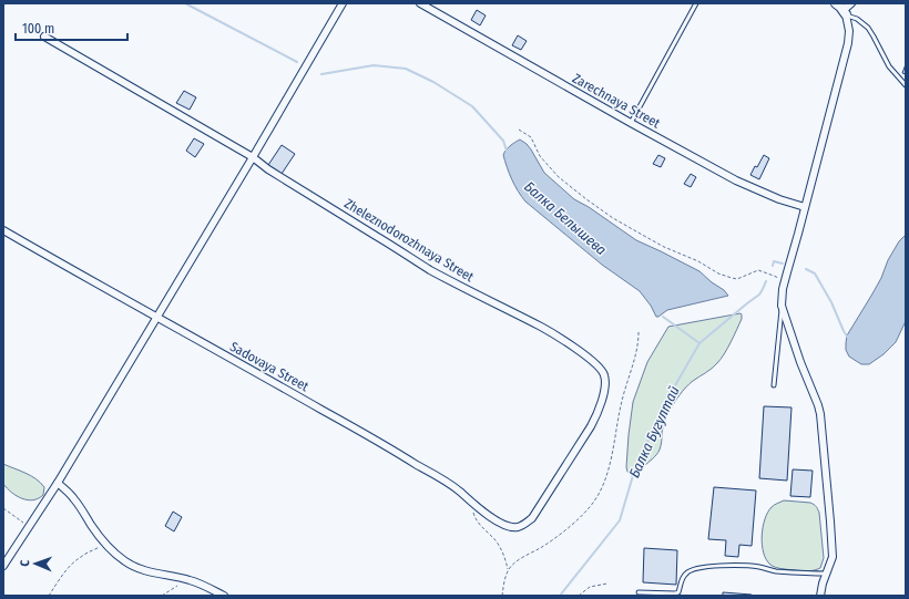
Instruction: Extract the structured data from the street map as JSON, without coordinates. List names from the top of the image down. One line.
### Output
{"streets":{"street":["Zarechnaya Street","Zheleznodorozhnaya Street","Sadovaya Street"]},"crossings":[["Zheleznodorozhnaya Street","Sadovaya Street"]],"water":["Балка Белышева","Балка Бугултай"],"scale_bar":"100 m","north":"left"}
